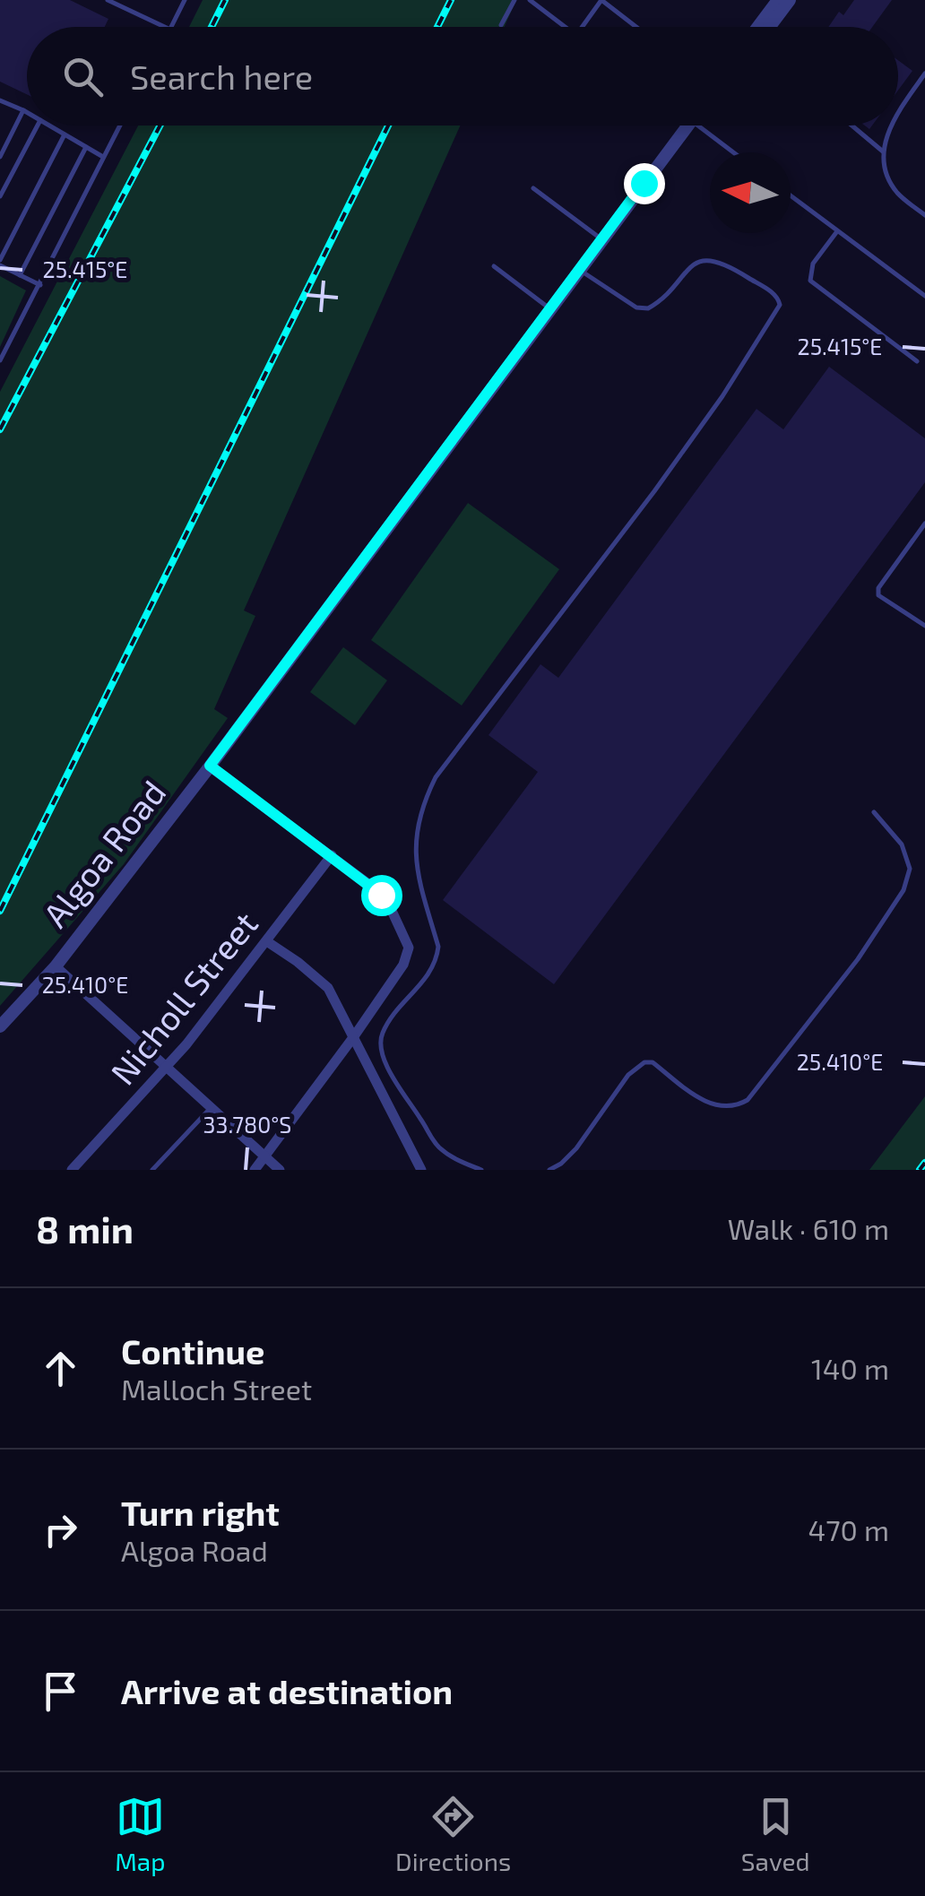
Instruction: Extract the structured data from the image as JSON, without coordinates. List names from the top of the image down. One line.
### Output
{"streets":{"street":["Algoa Road","Nicholl Street"]},"north":"left","page":{"search":"Search here","heading":["8 min","Walk · 610 m"],"list":[["Continue","Malloch Street","140 m"],["Turn right","Algoa Road","470 m"],"Arrive at destination"],"nav":["Map","Directions","Saved"]},"coordinates":["25.415°E","25.410°E","33.780°S"]}
